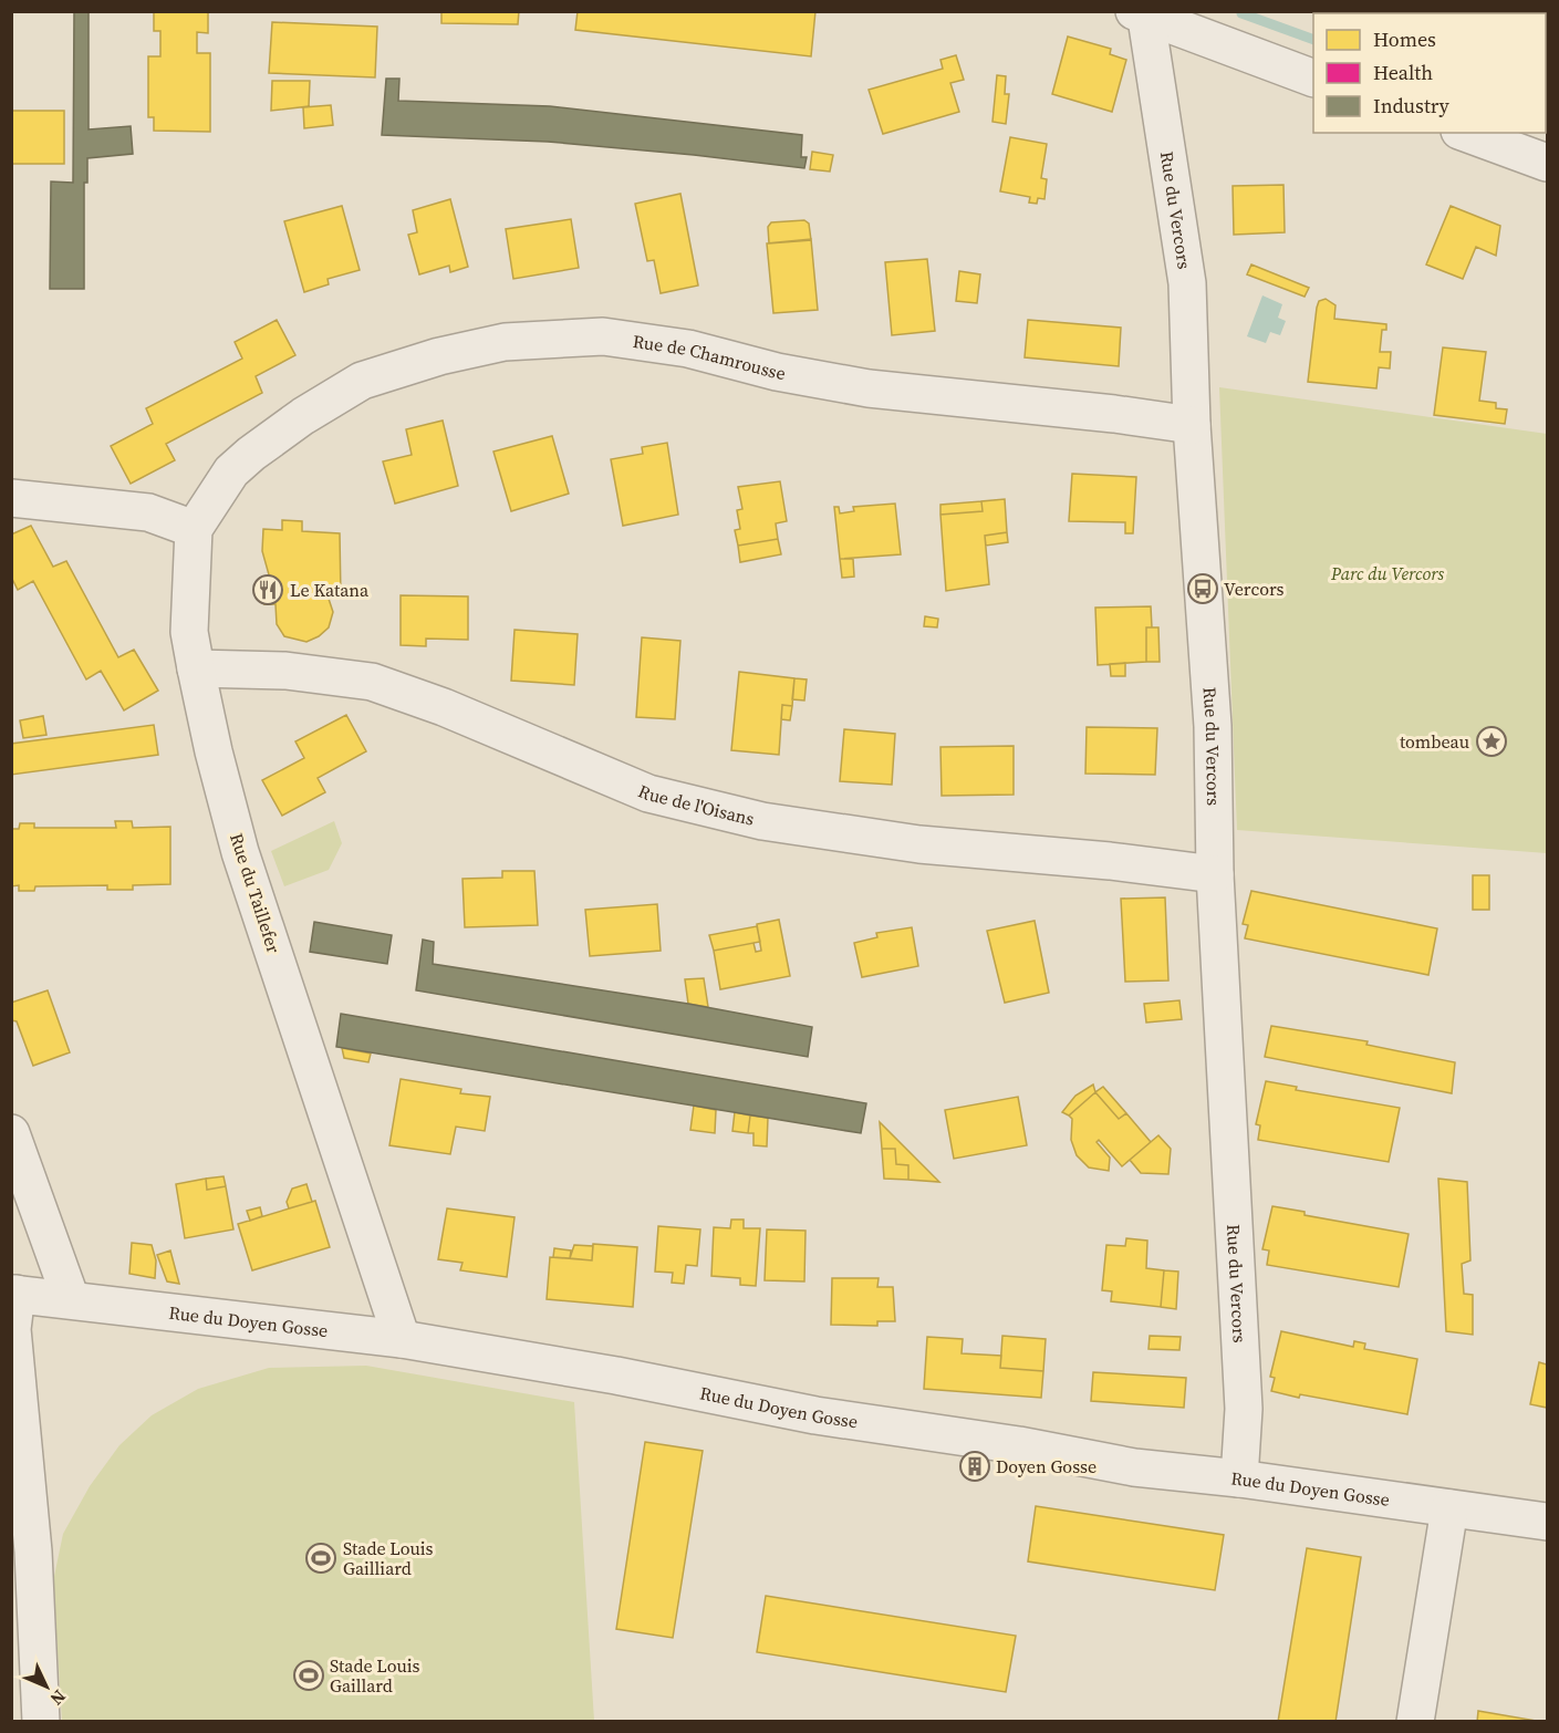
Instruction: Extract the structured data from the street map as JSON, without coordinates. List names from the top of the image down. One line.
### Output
{"streets":{"street":["Rue du Vercors","Rue de Chamrousse","Rue de l'Oisans","Rue du Taillefer","Rue du Doyen Gosse"]},"crossings":[["Rue du Vercors","Rue de Chamrousse"],["Rue du Vercors","Rue de l'Oisans"],["Rue du Vercors","Rue du Doyen Gosse"],["Rue de Chamrousse","Rue du Taillefer"],["Rue de l'Oisans","Rue du Taillefer"],["Rue du Taillefer","Rue du Doyen Gosse"]],"parks":["Parc du Vercors"],"places":{"bus stop":["Vercors"],"restaurant":["Le Katana"],"place":["tombeau"],"building":["Doyen Gosse"],"sports":["Stade Louis Gailliard","Stade Louis Gaillard"]},"legend":["Homes","Health","Industry"],"north":"bottom right"}
